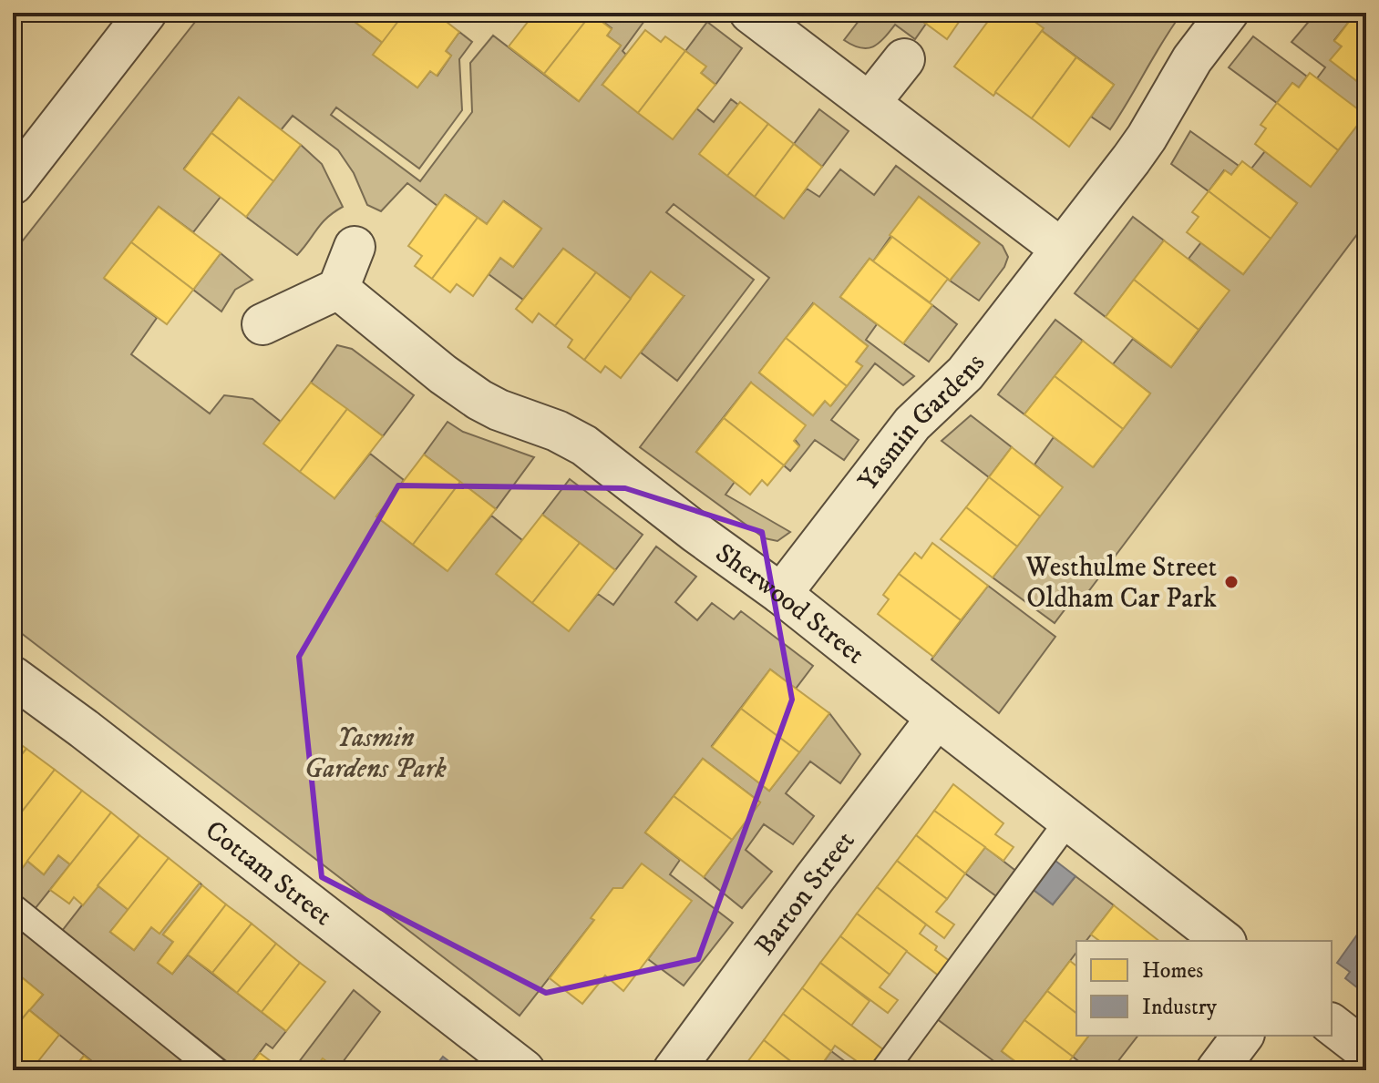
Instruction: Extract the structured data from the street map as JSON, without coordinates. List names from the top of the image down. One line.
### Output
{"streets":{"street":["Yasmin Gardens","Sherwood Street","Cottam Street","Barton Street"]},"crossings":[["Yasmin Gardens","Sherwood Street"],["Sherwood Street","Barton Street"]],"parks":["Yasmin Gardens Park"],"places":["Westhulme Street Oldham Car Park"],"legend":["Homes","Industry"]}
